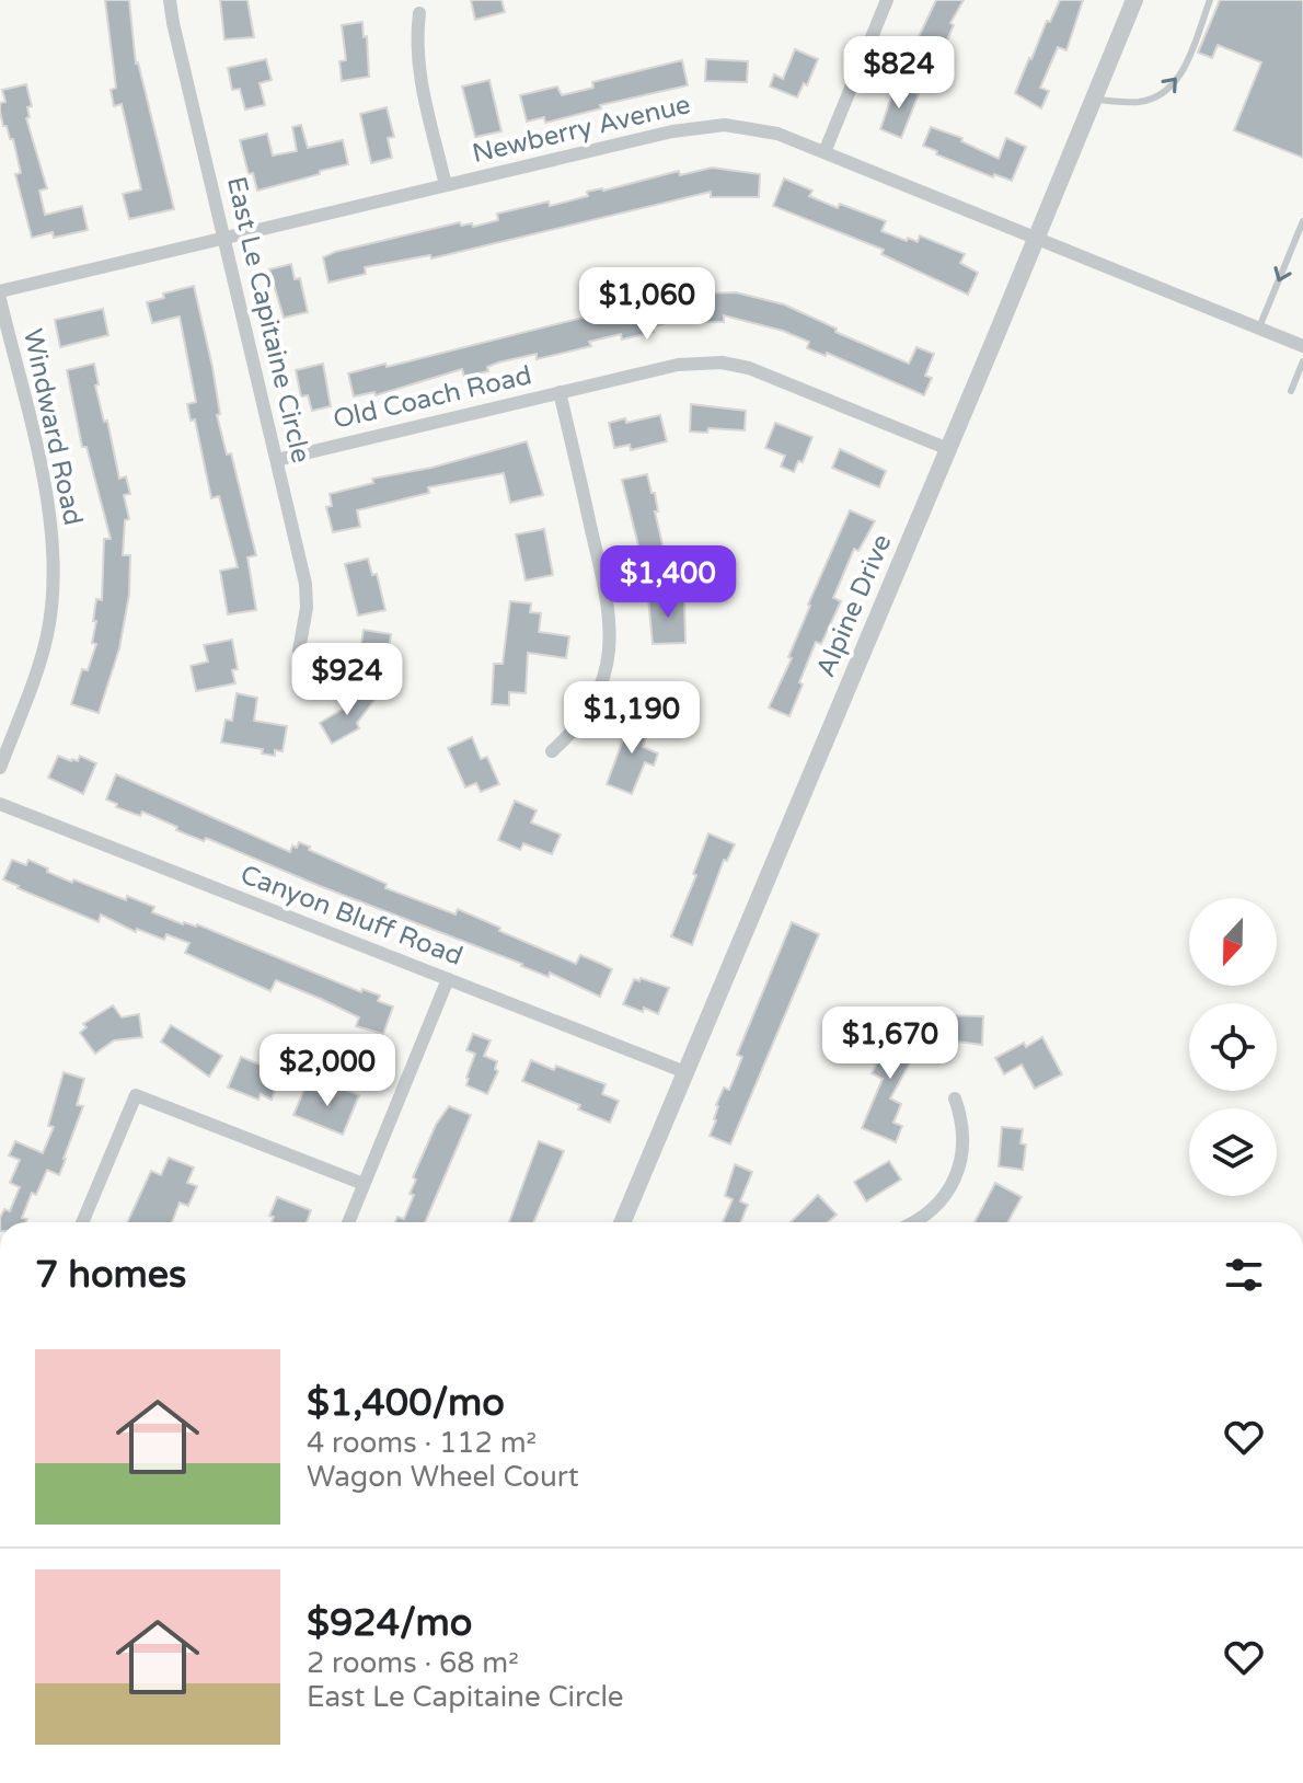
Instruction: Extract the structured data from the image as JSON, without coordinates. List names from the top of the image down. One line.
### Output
{"streets":{"street":["Newberry Avenue","East Le Capitaine Circle","Old Coach Road","Windward Road","Alpine Drive","Canyon Bluff Road"]},"crossings":[["Newberry Avenue","East Le Capitaine Circle"],["Newberry Avenue","Alpine Drive"],["East Le Capitaine Circle","Old Coach Road"],["Old Coach Road","Alpine Drive"],["Alpine Drive","Canyon Bluff Road"]],"north":"bottom","page":{"price":["$824","$1,060","$1,400","$924","$1,190","$1,670","$2,000"],"heading":"7 homes","list":[{"name":"$1,400/mo","note":"4 rooms · 112 m² · Wagon Wheel Court"},{"name":"$924/mo","note":"2 rooms · 68 m² · East Le Capitaine Circle"}]}}
